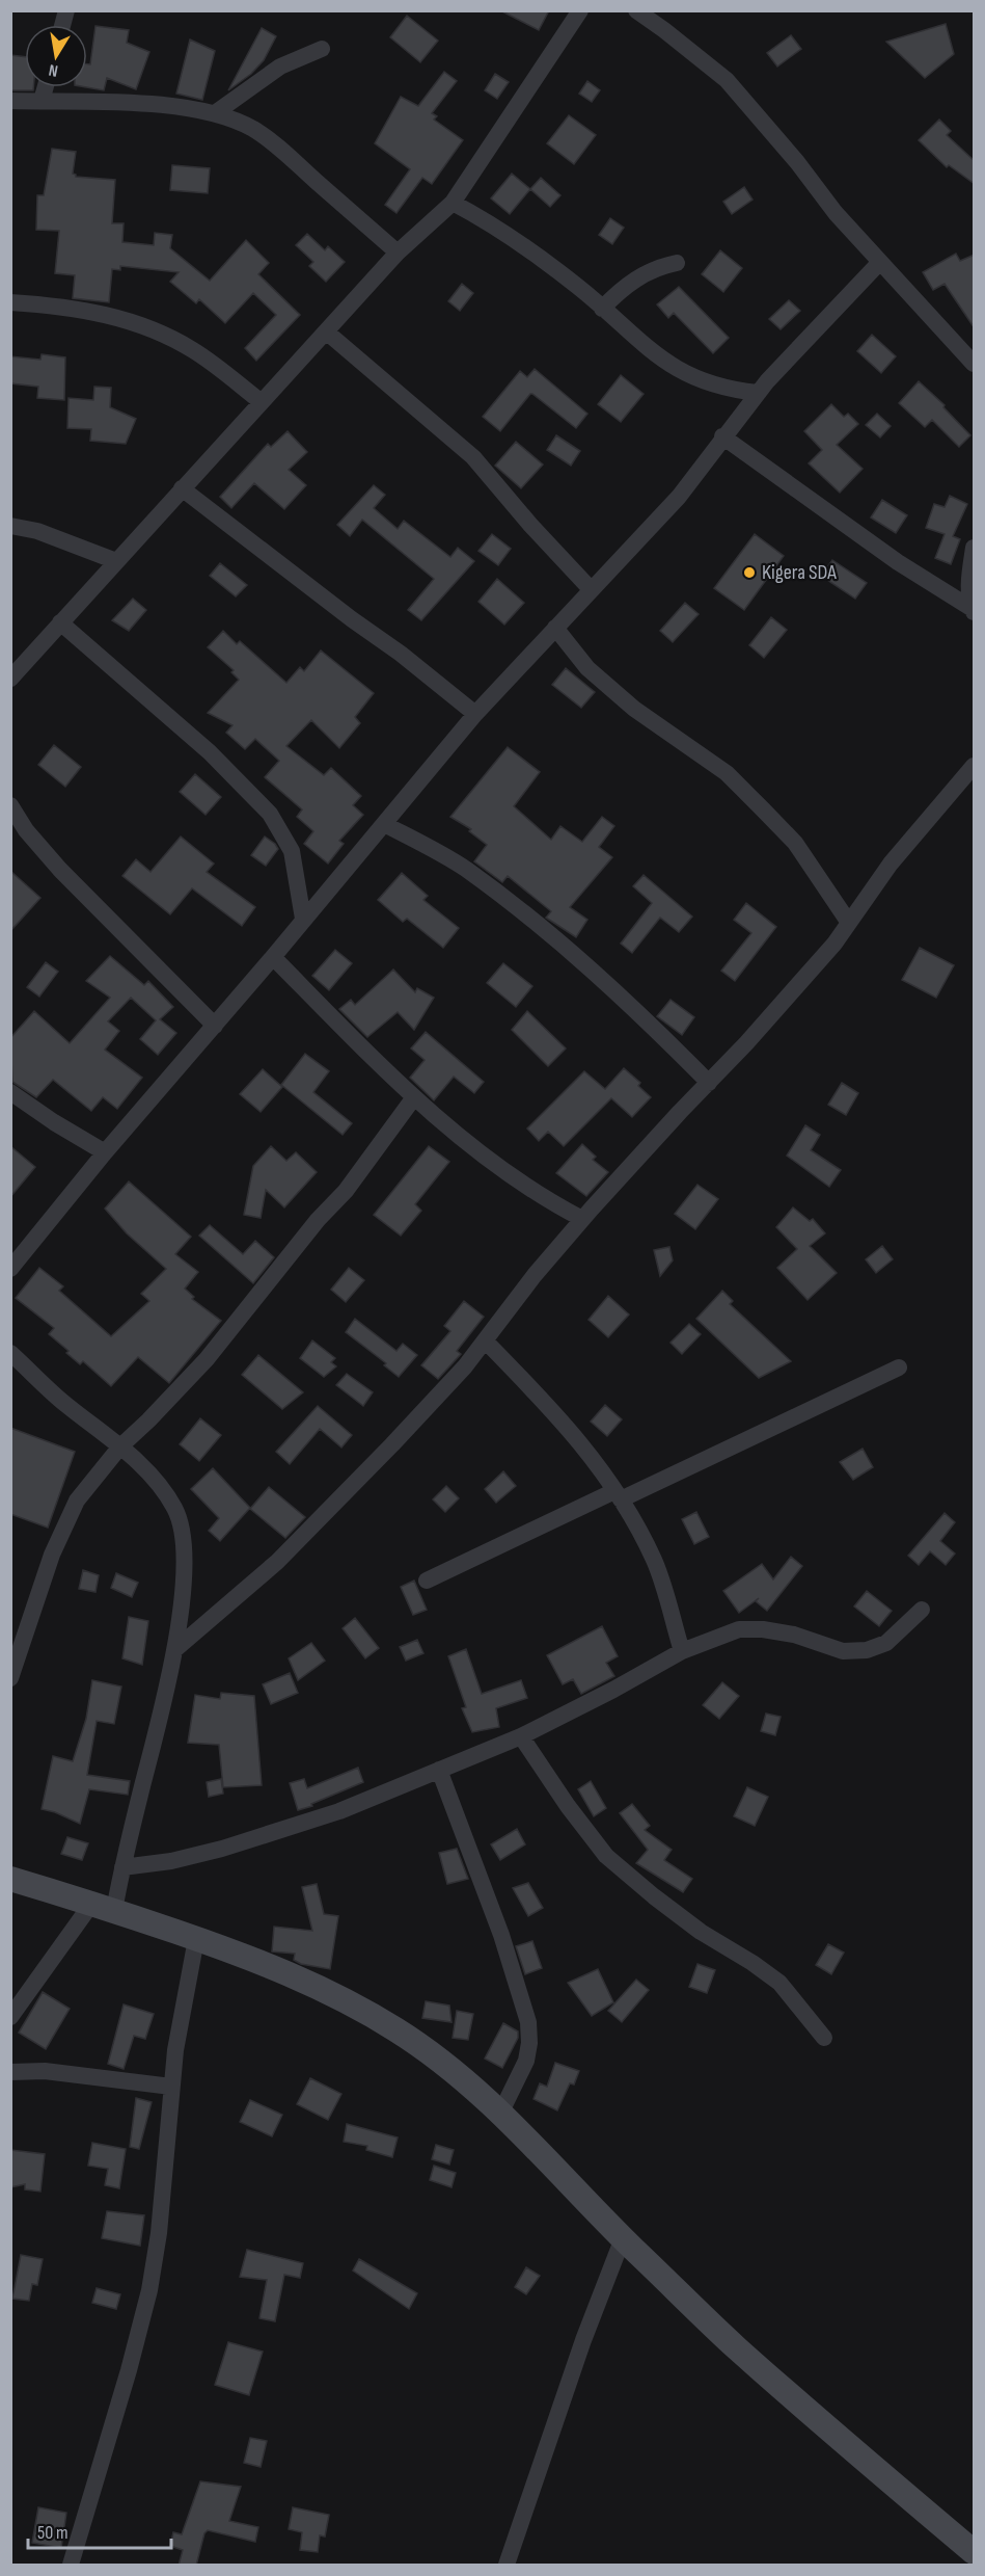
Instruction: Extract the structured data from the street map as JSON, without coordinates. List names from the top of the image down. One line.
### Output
{"places":["Kigera SDA"],"scale_bar":"50 m","north":"bottom"}
